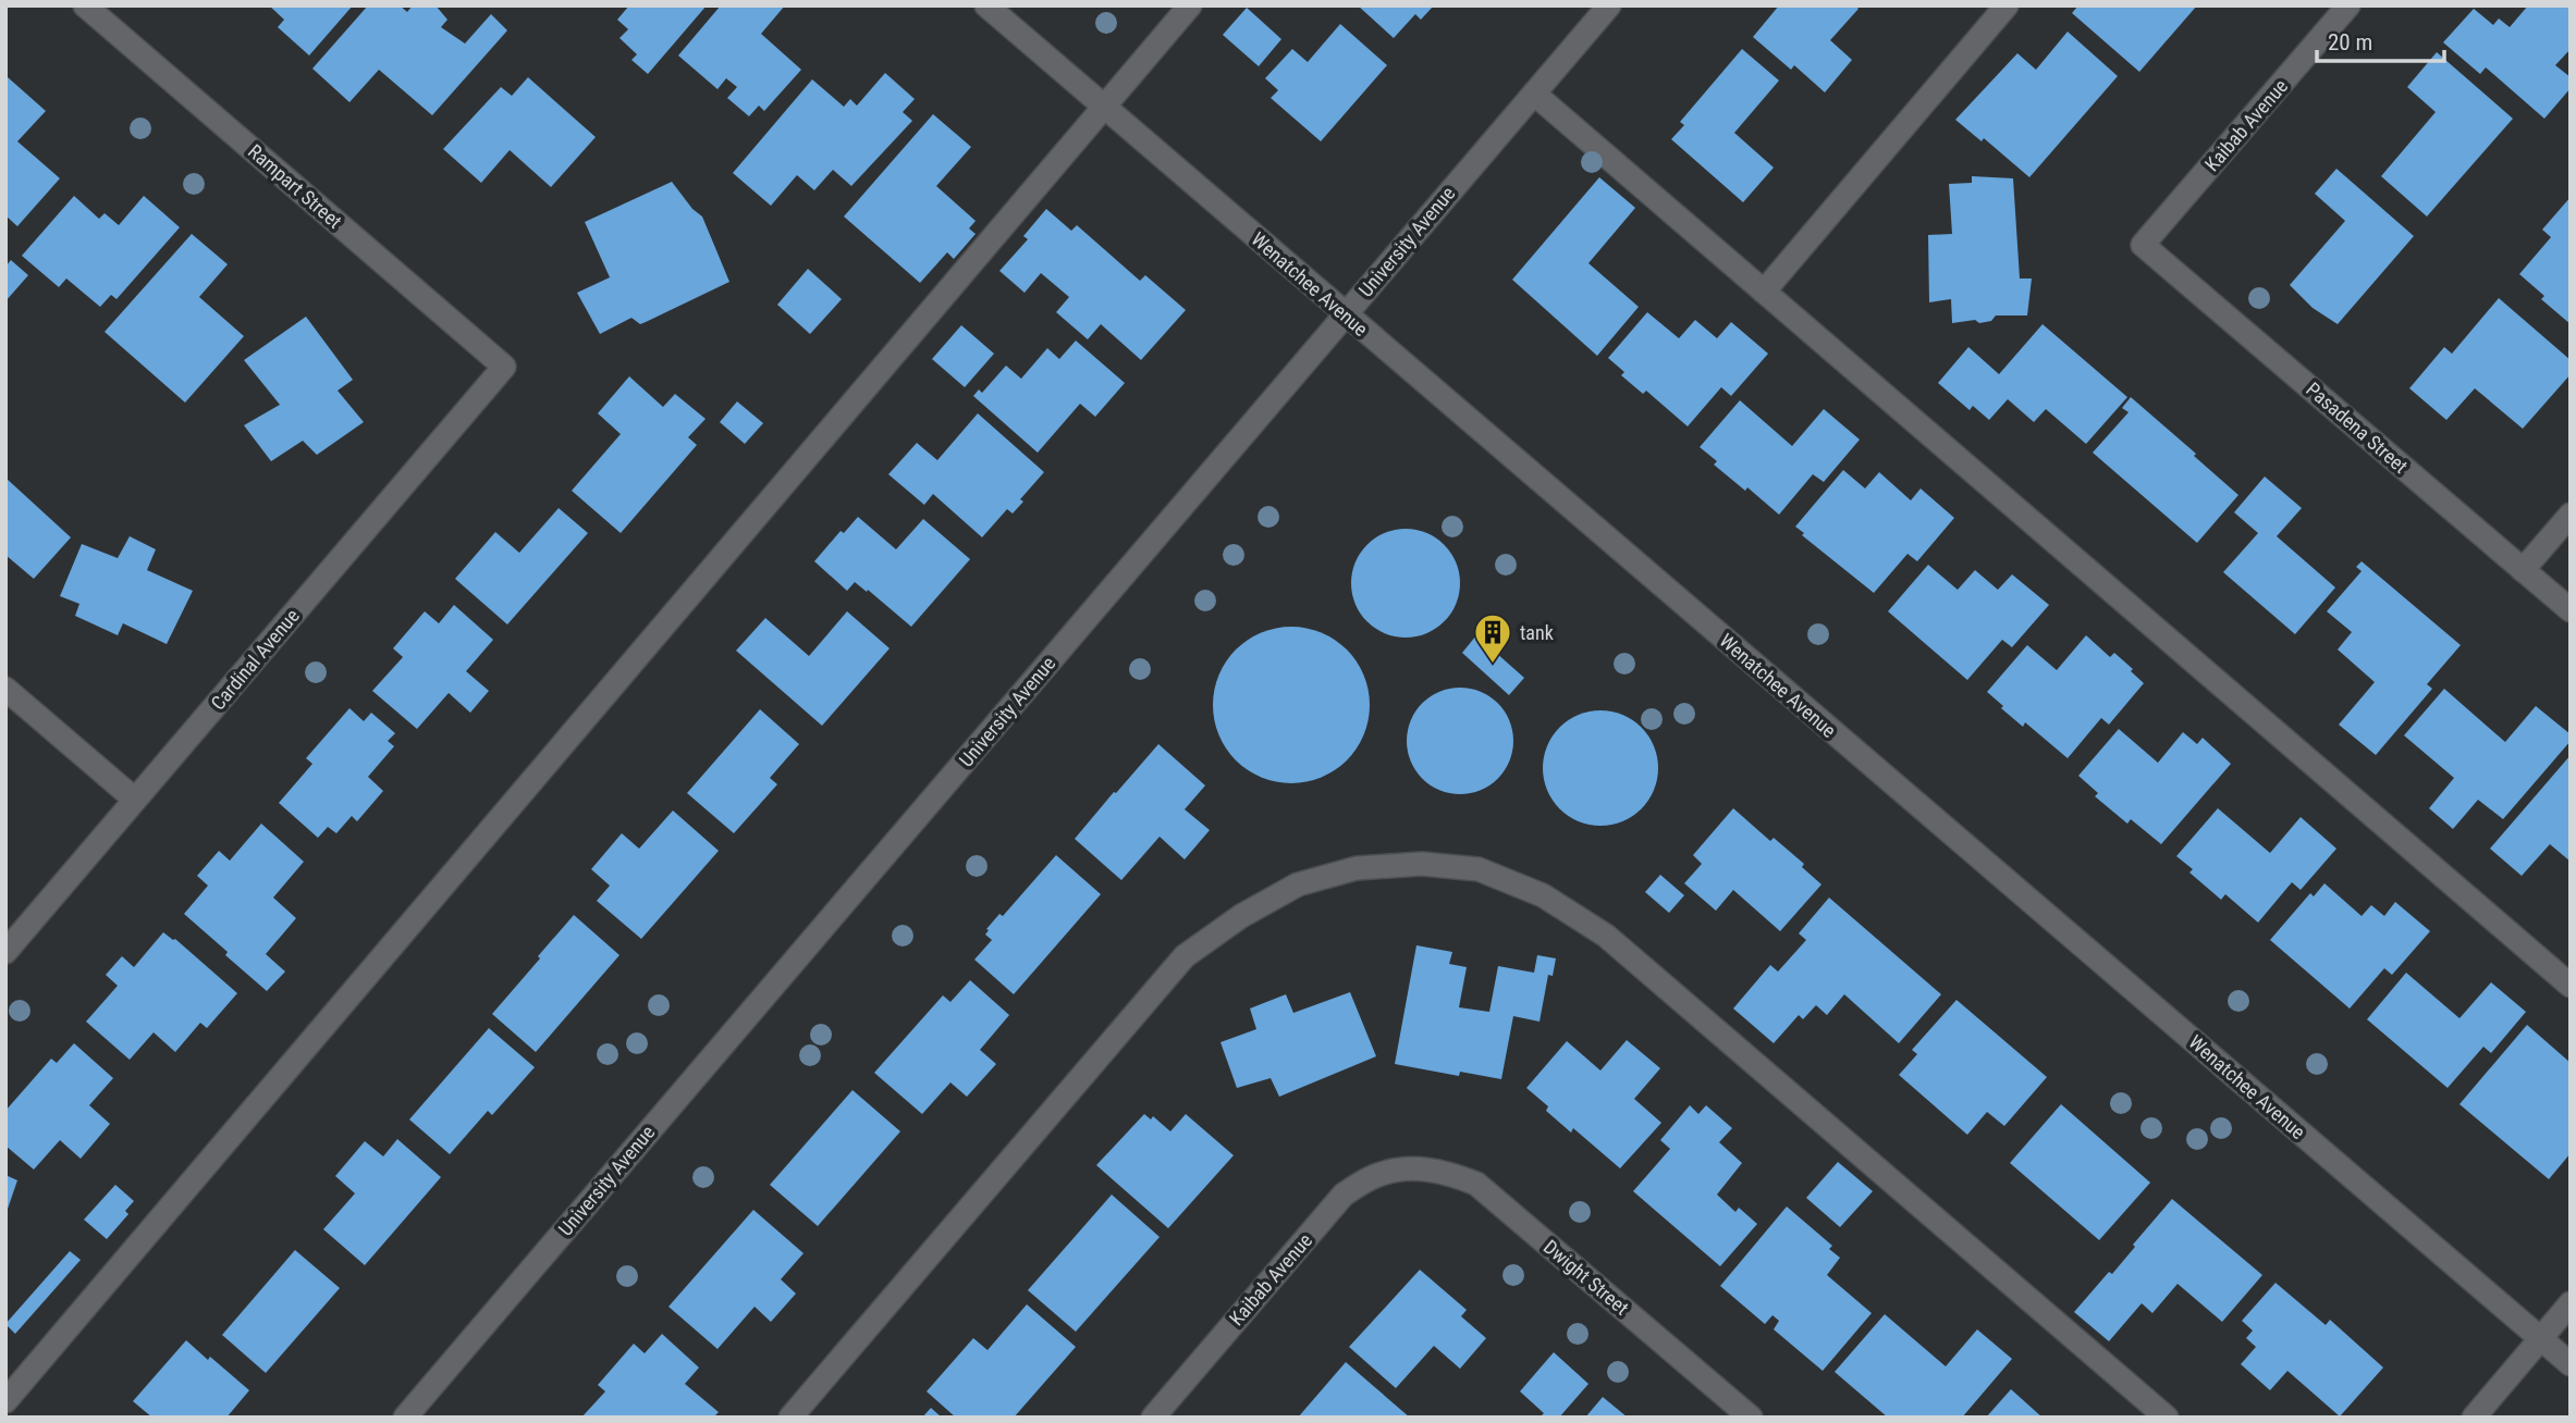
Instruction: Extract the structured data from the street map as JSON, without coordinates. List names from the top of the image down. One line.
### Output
{"streets":{"street":["Kaibab Avenue","Rampart Street","University Avenue","Wenatchee Avenue","Pasadena Street","Cardinal Avenue","Dwight Street"]},"crossings":[["Kaibab Avenue","Pasadena Street"],["Kaibab Avenue","Dwight Street"],["Rampart Street","Cardinal Avenue"],["University Avenue","Wenatchee Avenue"]],"places":{"building":["tank"]},"scale_bar":"20 m"}
